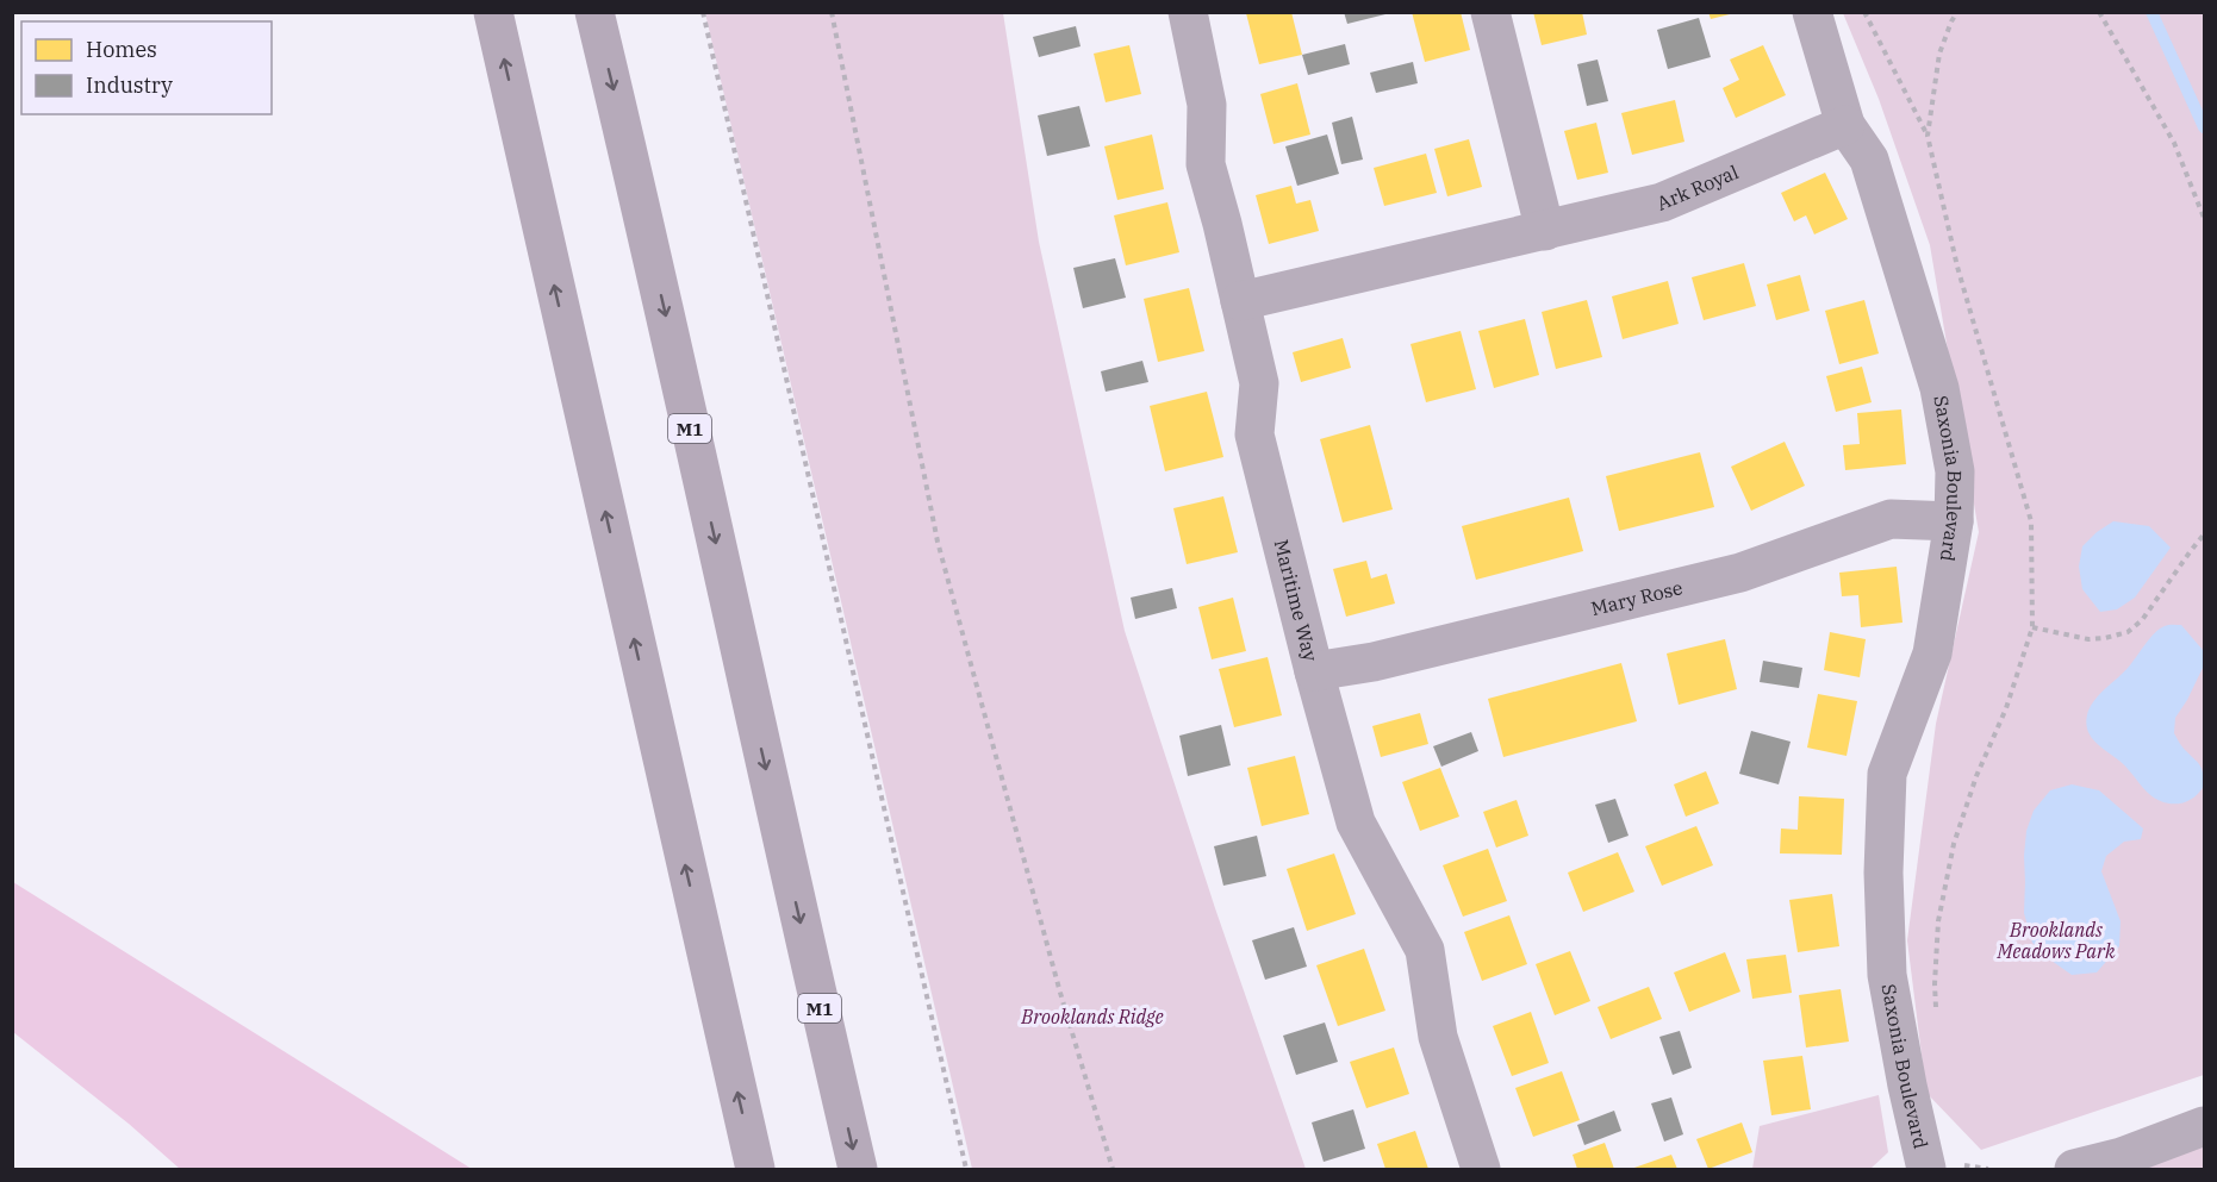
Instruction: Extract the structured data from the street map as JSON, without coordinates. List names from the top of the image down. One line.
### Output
{"streets":{"highway":["M1"],"street":["Ark Royal","Saxonia Boulevard","Mary Rose","Maritime Way"]},"crossings":[["Ark Royal","Saxonia Boulevard"],["Ark Royal","Maritime Way"],["Saxonia Boulevard","Mary Rose"],["Mary Rose","Maritime Way"]],"parks":["Brooklands Meadows Park","Brooklands Ridge"],"legend":["Homes","Industry"]}
